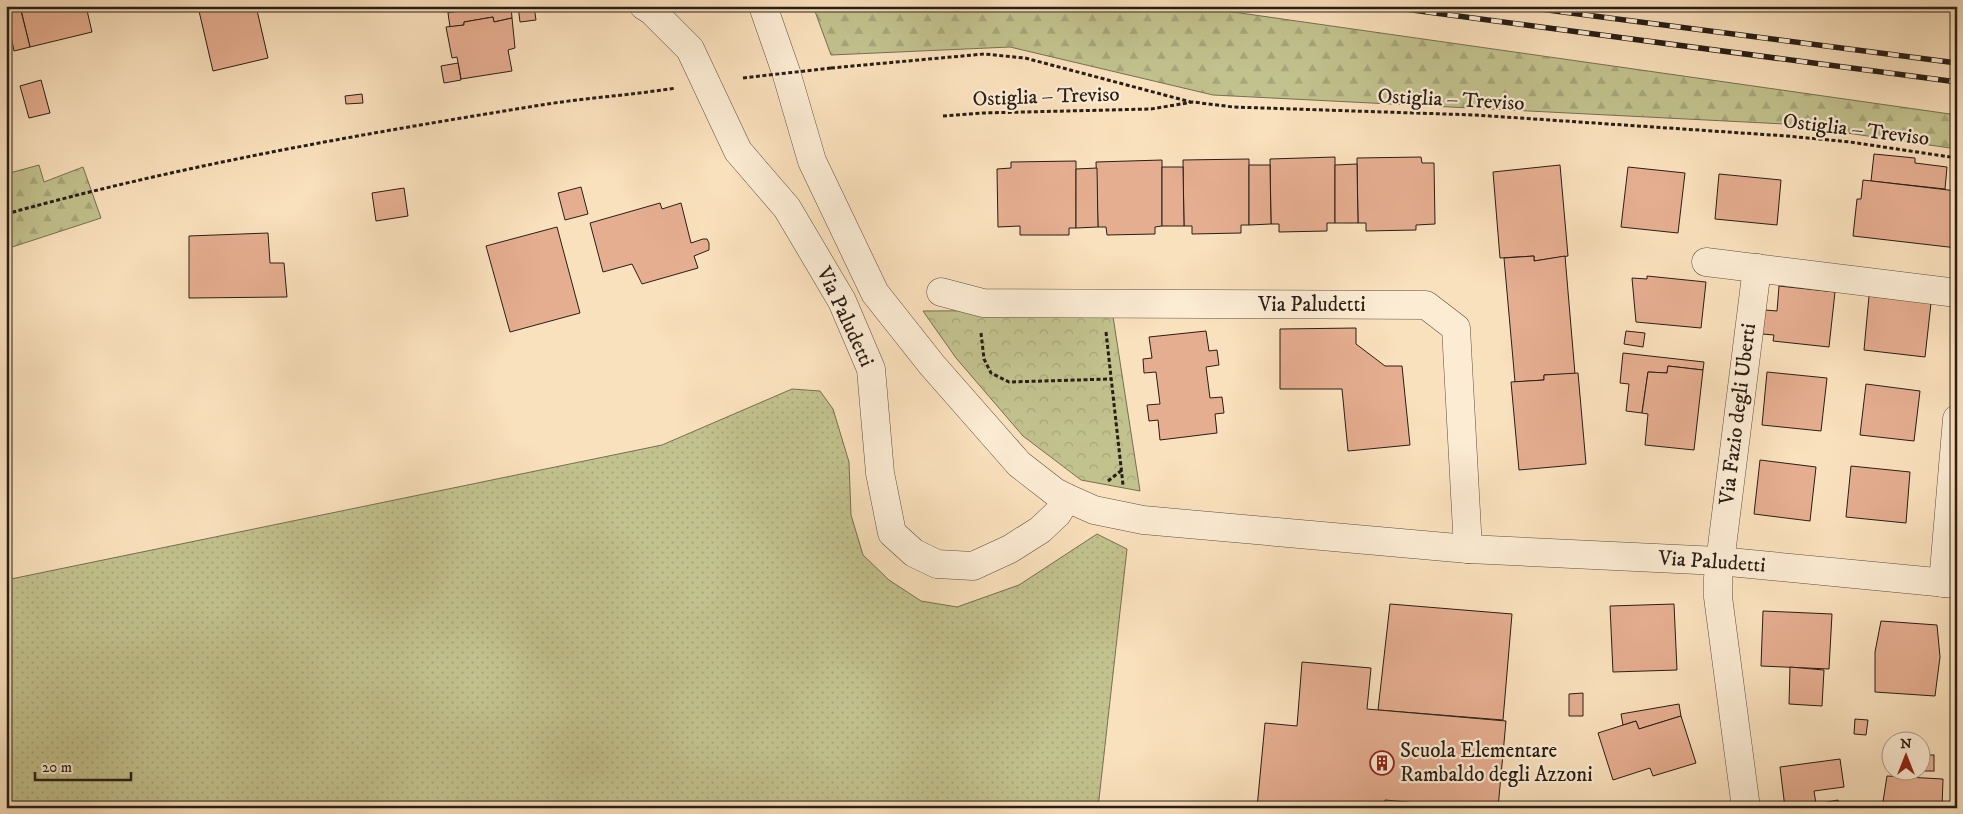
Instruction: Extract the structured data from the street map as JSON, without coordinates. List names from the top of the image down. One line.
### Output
{"streets":{"street":["Via Paludetti","Via Fazio degli Uberti"],"path":["Ostiglia – Treviso"]},"crossings":[["Via Paludetti","Via Fazio degli Uberti"]],"places":{"building":["Scuola Elementare Rambaldo degli Azzoni"]},"scale_bar":"20 m","north":"top"}
